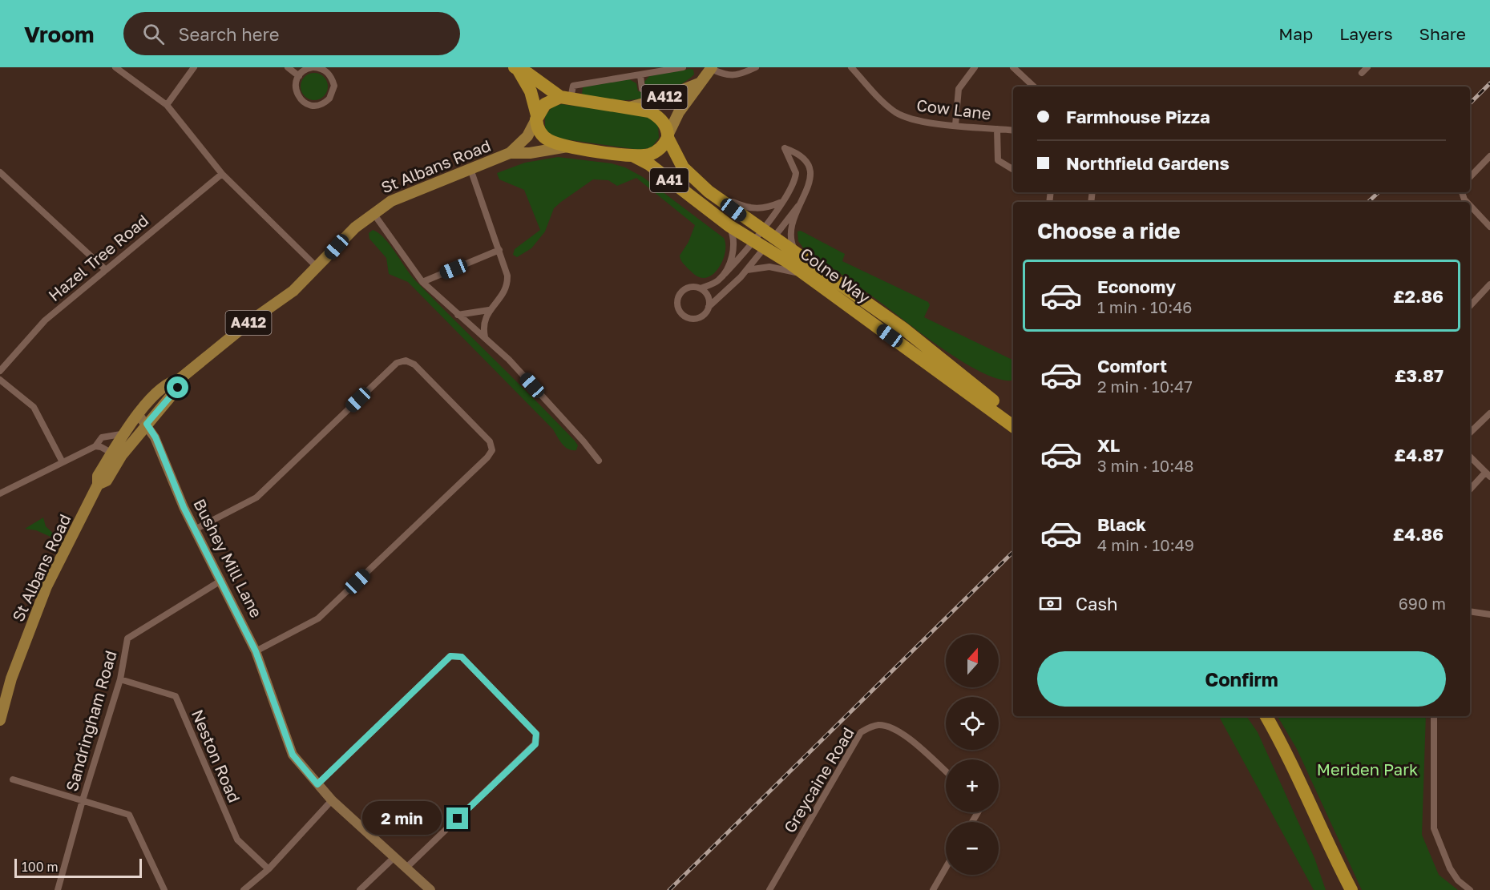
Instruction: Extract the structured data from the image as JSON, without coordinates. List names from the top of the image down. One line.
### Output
{"streets":{"highway":["A41","Colne Way"],"main road":["A412","St Albans Road"],"street":["Cow Lane","Hazel Tree Road","Bushey Mill Lane","Sandringham Road","Neston Road","Greycaine Road"]},"crossings":[["A412","A41"],["A412","Colne Way"],["St Albans Road","A41"],["St Albans Road","Bushey Mill Lane"],["A41","Colne Way"],["Bushey Mill Lane","Sandringham Road"],["Sandringham Road","Neston Road"]],"parks":["Meriden Park"],"scale_bar":"100 m","north":"top","page":{"header":"Vroom","search":"Search here","nav":["Map","Layers","Share"],"banner":["Farmhouse Pizza","Northfield Gardens"],"heading":"Choose a ride","list":[{"name":"Economy","note":"1 min · 10:46","value":"£2.86"},{"name":"Comfort","note":"2 min · 10:47","value":"£3.87"},{"name":"XL","note":"3 min · 10:48","value":"£4.87"},{"name":"Black","note":"4 min · 10:49","value":"£4.86"}],"pay":["Cash","690 m"],"map_buttons":["+","−"],"buttons":"Confirm","bubble":"2 min","scale":"100 m"}}
